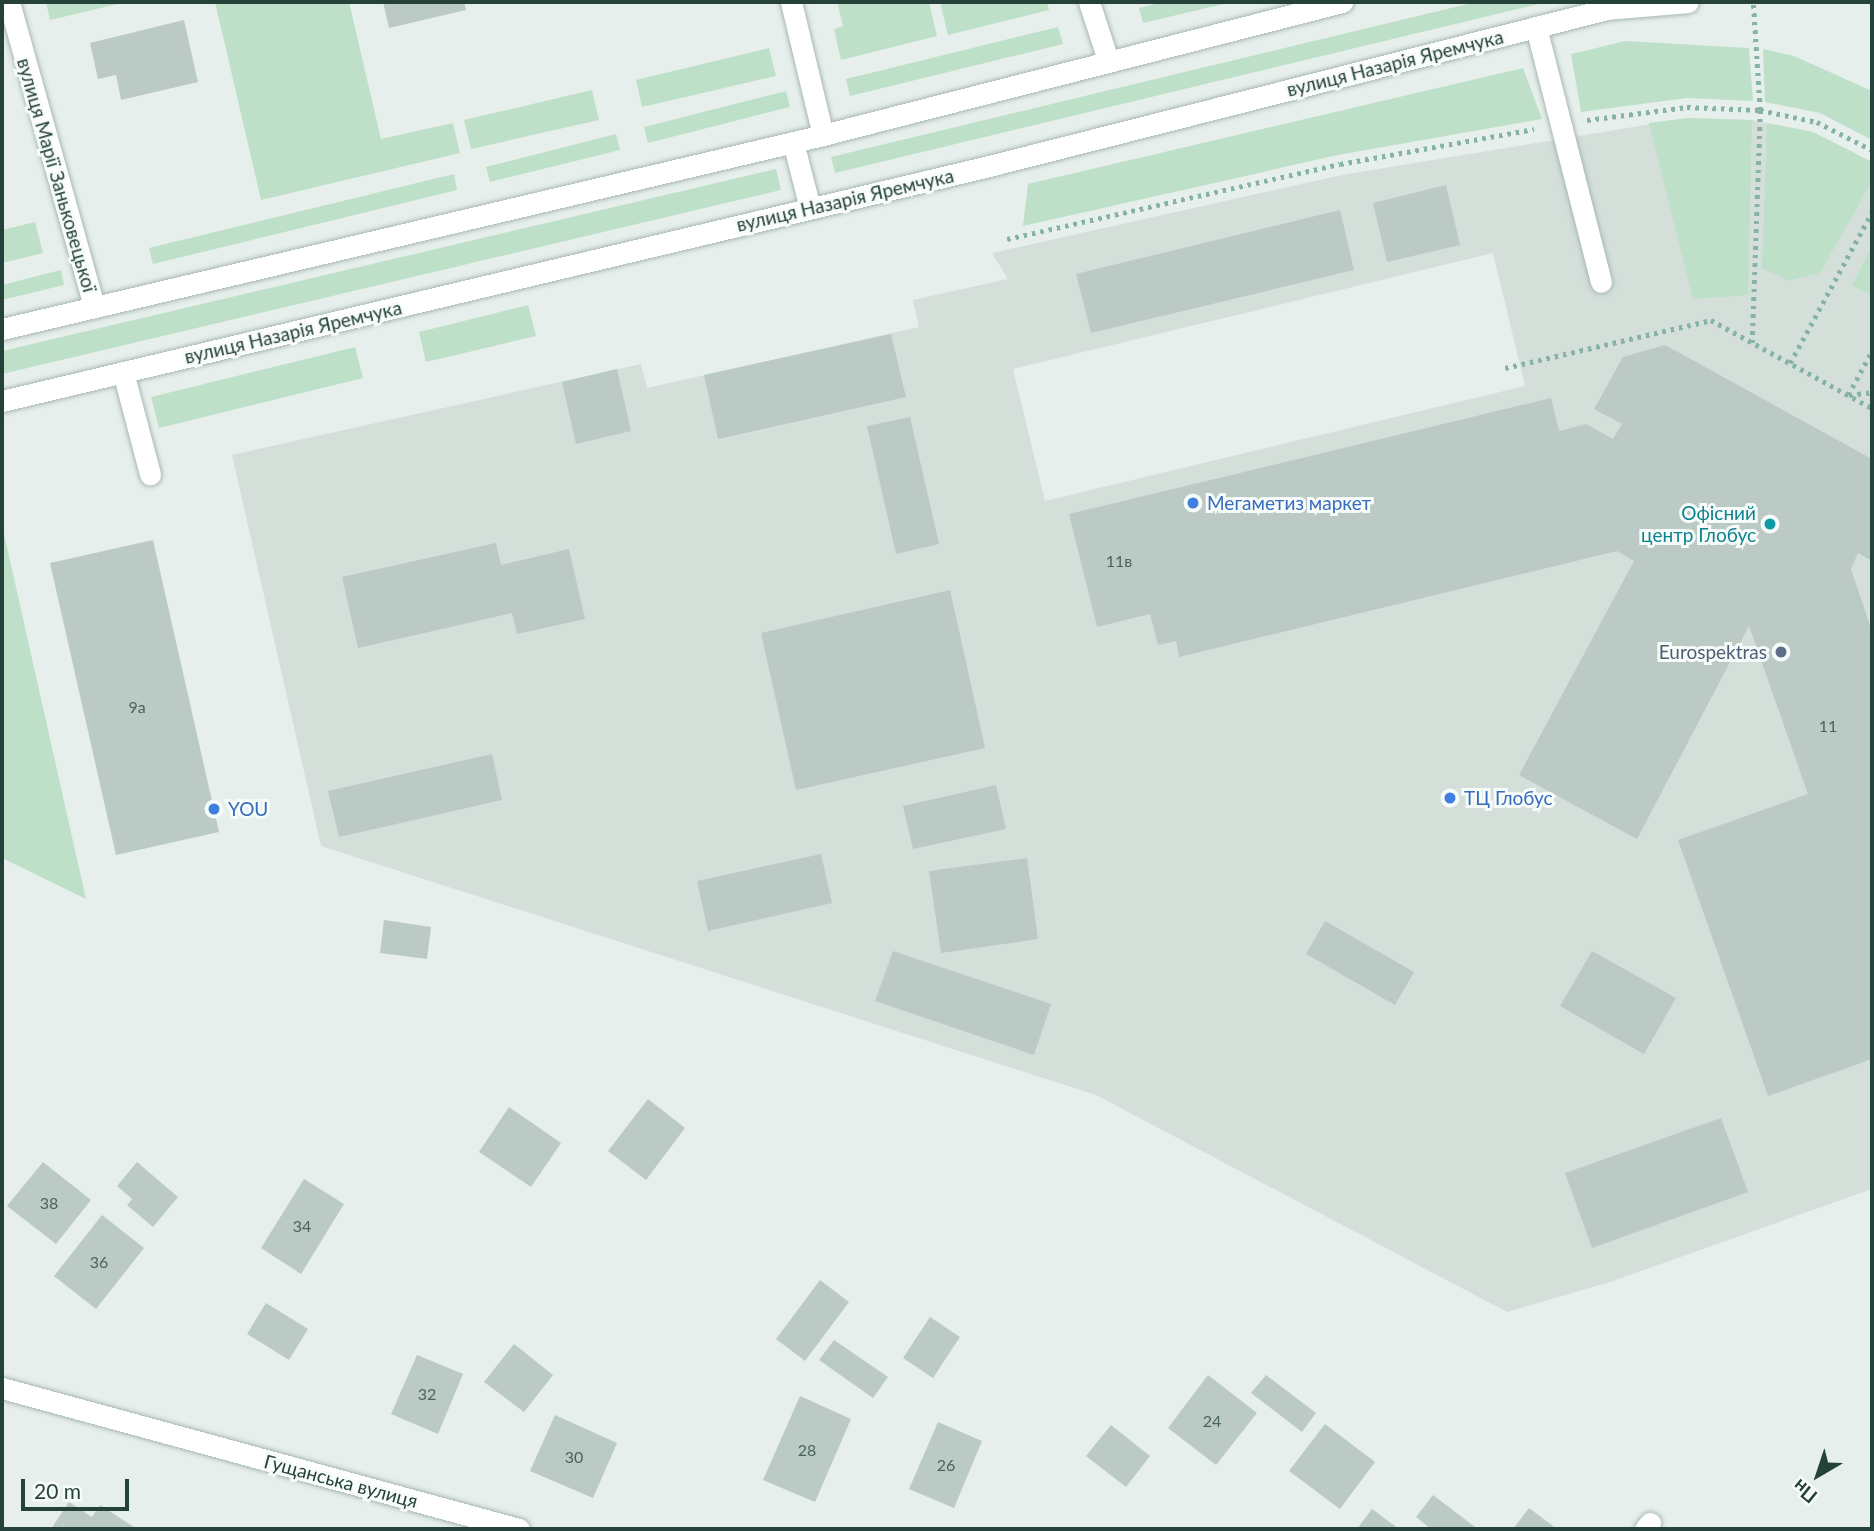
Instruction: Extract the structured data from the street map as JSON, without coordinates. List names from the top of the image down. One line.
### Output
{"streets":{"street":["вулиця Назарія Яремчука","вулиця Марії Заньковецької","Гущанська вулиця"]},"places":["Мегаметиз маркет","Офісний центр Глобус","Eurospektras","ТЦ Глобус","YOU"],"house_numbers":["11в","9а","11","38","34","36","32","24","28","30","26"],"scale_bar":"20 m","north":"bottom left"}
